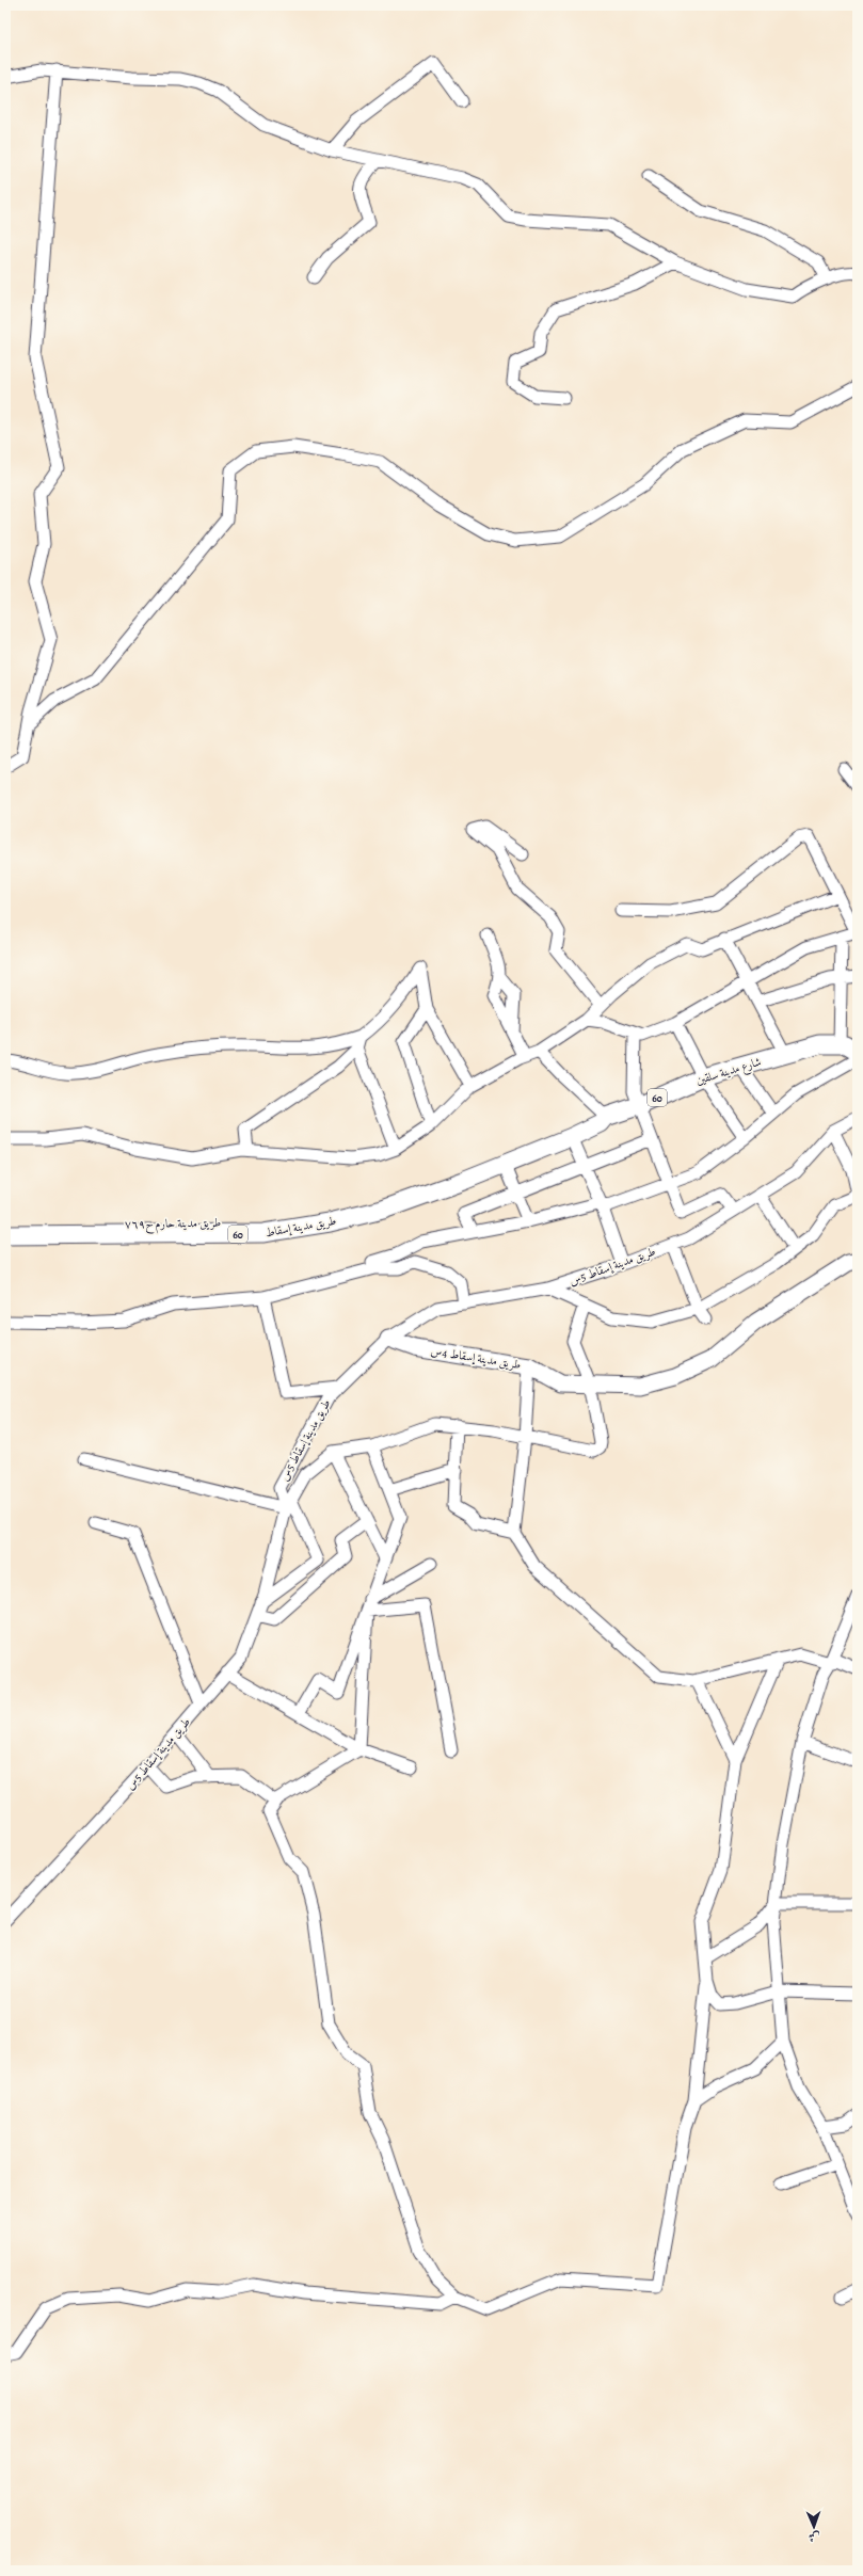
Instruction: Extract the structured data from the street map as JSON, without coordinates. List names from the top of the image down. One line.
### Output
{"streets":{"main road":["شارع مدينة سلقين","60","طريق مدينة حارم ح٧٦٩","طريق مدينة إسقاط"],"street":["طريق مدينة إسقاط 5س","طريق مدينة إسقاط 4س"]},"crossings":[["شارع مدينة سلقين","طريق مدينة حارم ح٧٦٩"],["شارع مدينة سلقين","طريق مدينة إسقاط"],["طريق مدينة حارم ح٧٦٩","طريق مدينة إسقاط"],["طريق مدينة إسقاط 5س","طريق مدينة إسقاط 4س"]],"north":"bottom"}
